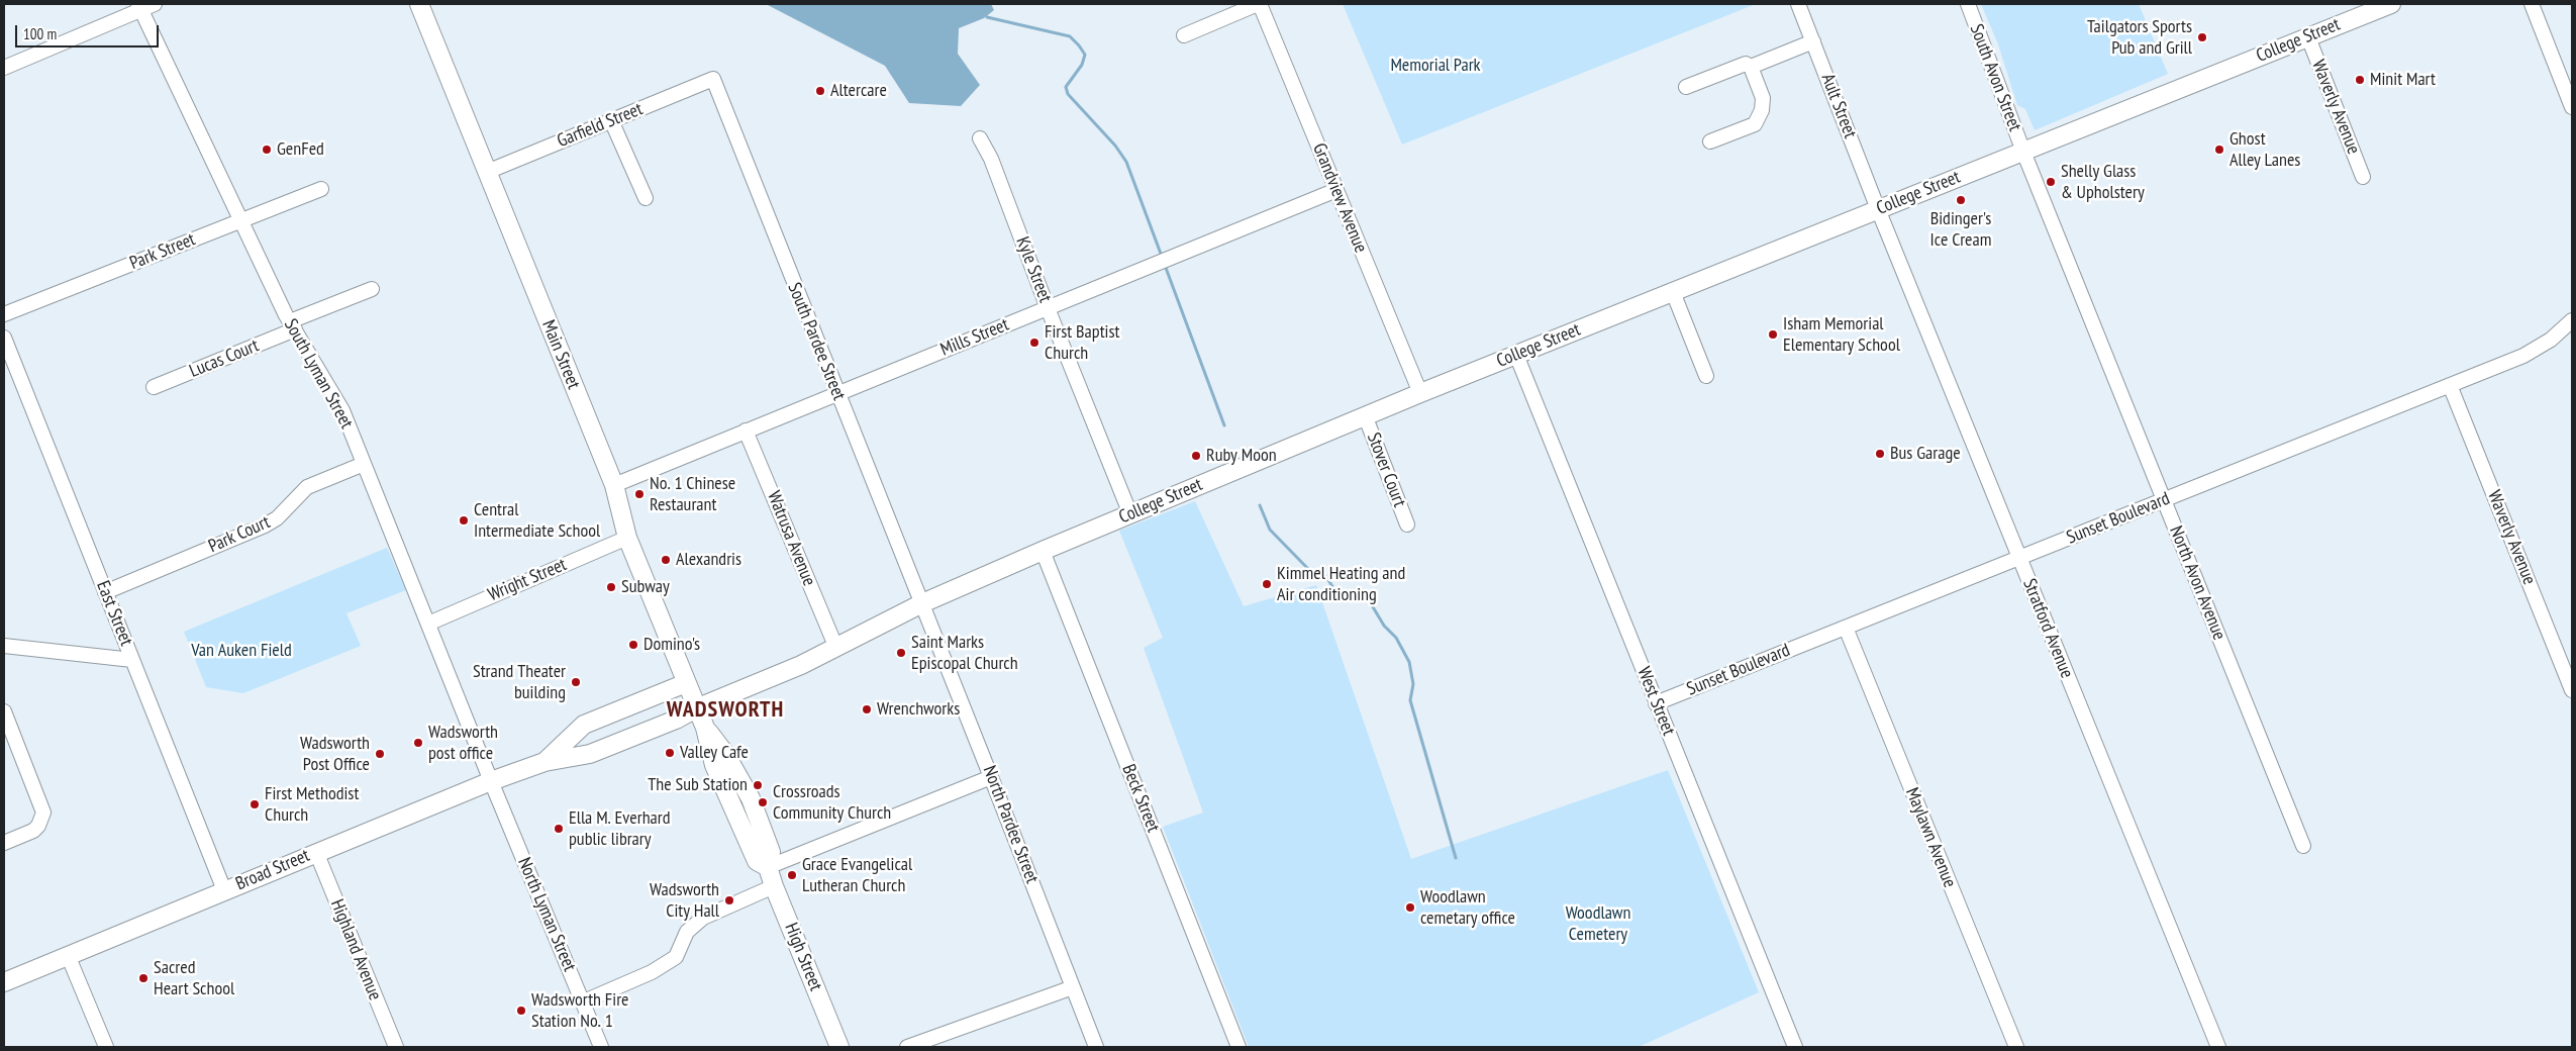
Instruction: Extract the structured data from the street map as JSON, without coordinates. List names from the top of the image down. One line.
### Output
{"streets":{"main road":["College Street","Main Street","Broad Street","High Street"],"street":["South Avon Street","Ault Street","Waverly Avenue","Garfield Street","Grandview Avenue","Park Street","Kyle Street","Mills Street","South Pardee Street","Lucas Court","South Lyman Street","Stover Court","Sunset Boulevard","Park Court","Watrusa Avenue","Wright Street","North Avon Avenue","East Street","Stratford Avenue","West Street","Beck Street","North Pardee Street","Maylawn Avenue","North Lyman Street","Highland Avenue"]},"crossings":[["College Street","South Avon Street"],["College Street","Ault Street"],["College Street","Waverly Avenue"],["College Street","Grandview Avenue"],["College Street","Kyle Street"],["College Street","South Pardee Street"],["College Street","Main Street"],["College Street","Stover Court"],["College Street","Watrusa Avenue"],["College Street","North Avon Avenue"],["College Street","Stratford Avenue"],["College Street","West Street"],["College Street","Beck Street"],["College Street","North Pardee Street"],["College Street","Broad Street"],["College Street","High Street"],["South Avon Street","North Avon Avenue"],["Ault Street","Stratford Avenue"],["Waverly Avenue","Sunset Boulevard"],["Garfield Street","South Pardee Street"],["Garfield Street","Main Street"],["Grandview Avenue","Mills Street"],["Park Street","South Lyman Street"],["Kyle Street","Mills Street"],["Mills Street","South Pardee Street"],["Mills Street","Main Street"],["Mills Street","Watrusa Avenue"],["South Pardee Street","North Pardee Street"],["Main Street","Wright Street"],["Main Street","Broad Street"],["Main Street","High Street"],["Lucas Court","South Lyman Street"],["South Lyman Street","Park Court"],["South Lyman Street","Wright Street"],["South Lyman Street","Broad Street"],["South Lyman Street","North Lyman Street"],["Sunset Boulevard","North Avon Avenue"],["Sunset Boulevard","Stratford Avenue"],["Sunset Boulevard","West Street"],["Sunset Boulevard","Maylawn Avenue"],["Park Court","East Street"],["East Street","Broad Street"],["Broad Street","North Lyman Street"],["Broad Street","Highland Avenue"],["Broad Street","High Street"]],"districts":["WADSWORTH"],"parks":["Memorial Park","Van Auken Field","Woodlawn Cemetery"],"places":["Tailgators Sports Pub and Grill","Minit Mart","Altercare","GenFed","Ghost Alley Lanes","Shelly Glass & Upholstery","Bidinger's Ice Cream","Isham Memorial Elementary School","First Baptist Church","Bus Garage","Ruby Moon","No. 1 Chinese Restaurant","Central Intermediate School","Alexandris","Kimmel Heating and Air conditioning","Subway","Domino's","Saint Marks Episcopal Church","Strand Theater building","Wrenchworks","Wadsworth post office","Valley Cafe","Wadsworth Post Office","The Sub Station","Crossroads Community Church","First Methodist Church","Ella M. Everhard public library","Grace Evangelical Lutheran Church","Wadsworth City Hall","Woodlawn cemetary office","Sacred Heart School","Wadsworth Fire Station No. 1"],"scale_bar":"100 m"}
